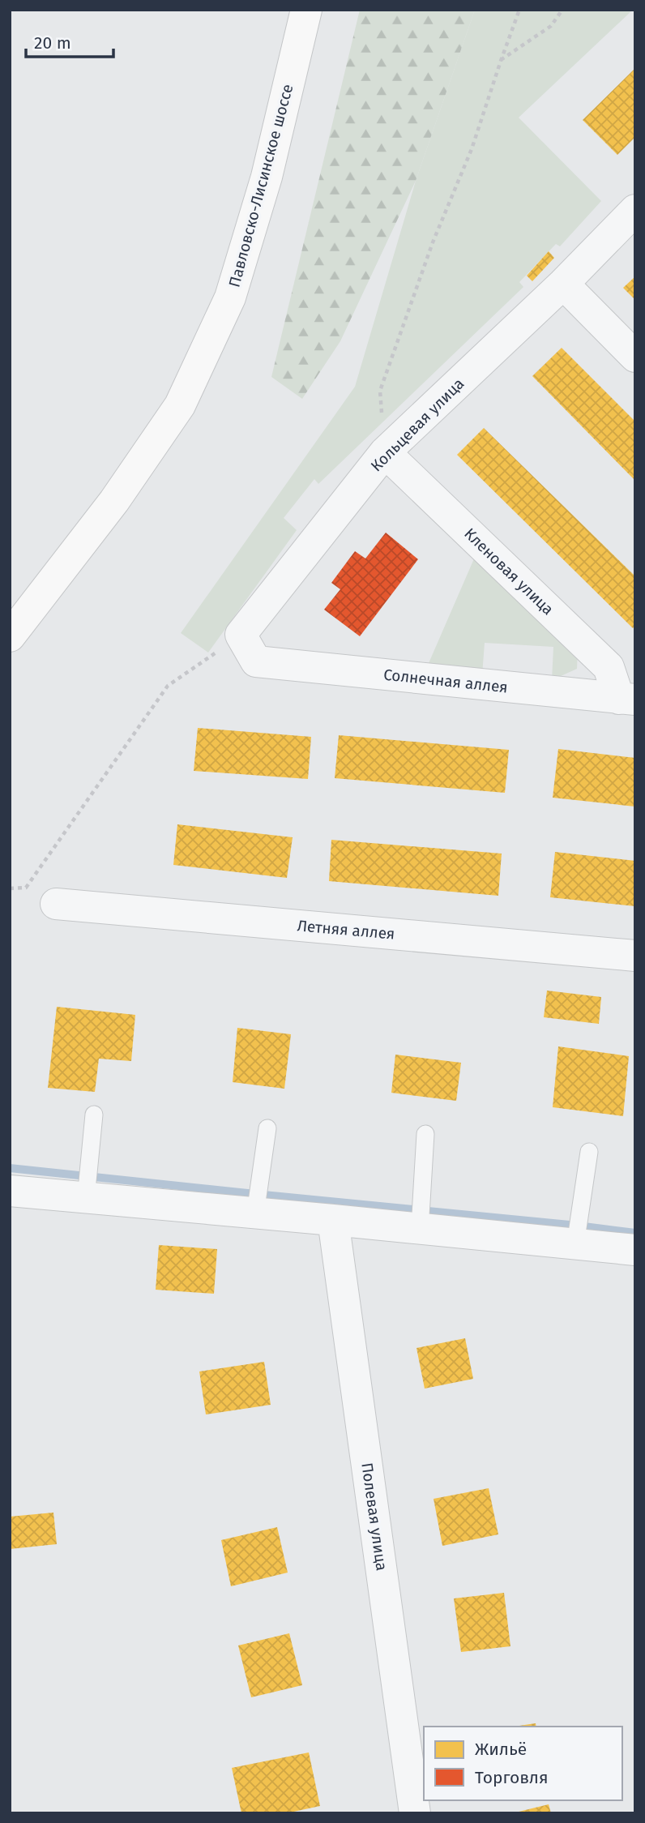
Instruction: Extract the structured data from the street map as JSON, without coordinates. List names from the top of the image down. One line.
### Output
{"streets":{"main road":["Павловско-Лисинское шоссе"],"street":["Кольцевая улица","Кленовая улица","Солнечная аллея","Летняя аллея","Полевая улица"]},"crossings":[["Кольцевая улица","Кленовая улица"],["Кольцевая улица","Солнечная аллея"],["Кленовая улица","Солнечная аллея"]],"legend":["Жильё","Торговля"],"scale_bar":"20 m"}
